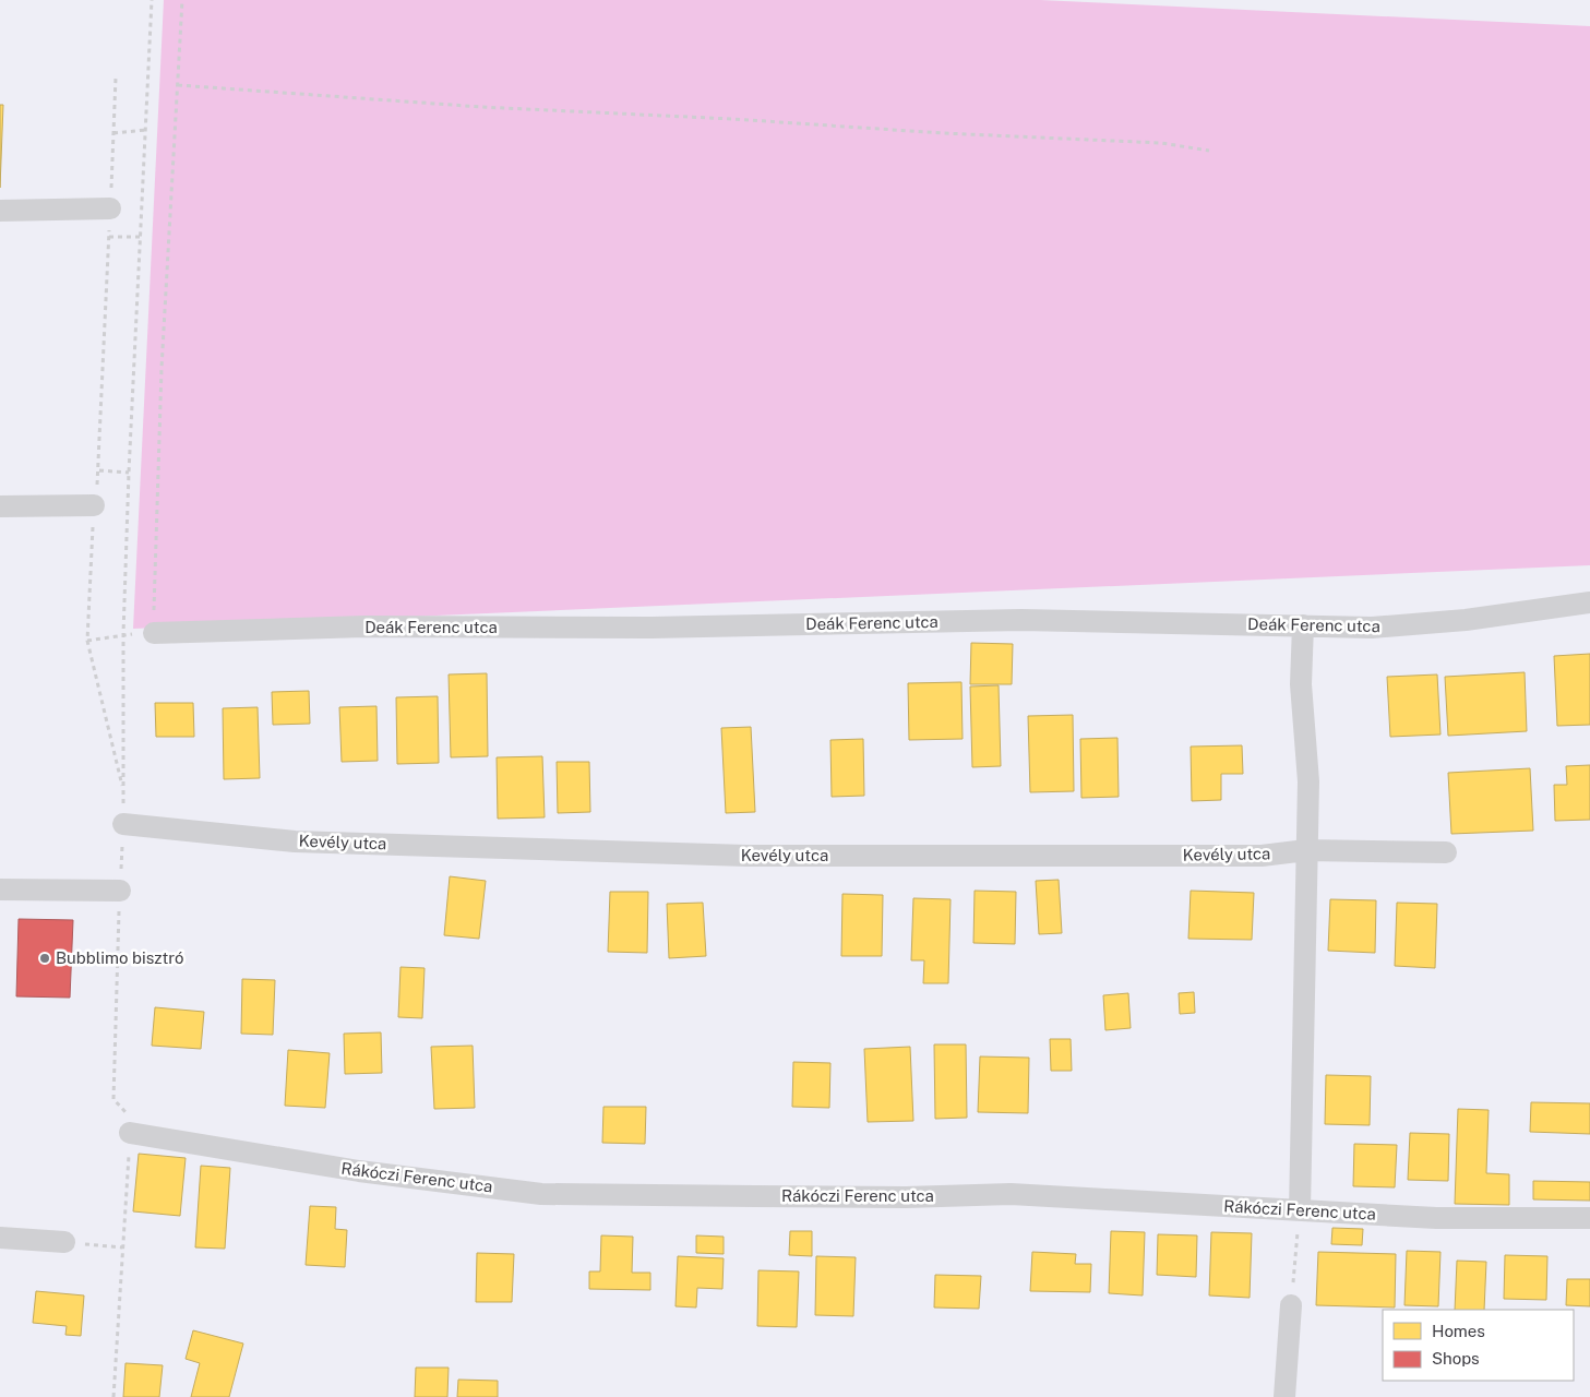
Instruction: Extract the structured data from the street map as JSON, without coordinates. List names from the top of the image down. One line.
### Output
{"streets":{"street":["Deák Ferenc utca","Kevély utca","Rákóczi Ferenc utca"]},"places":["Bubblimo bisztró"],"legend":["Homes","Shops"]}
